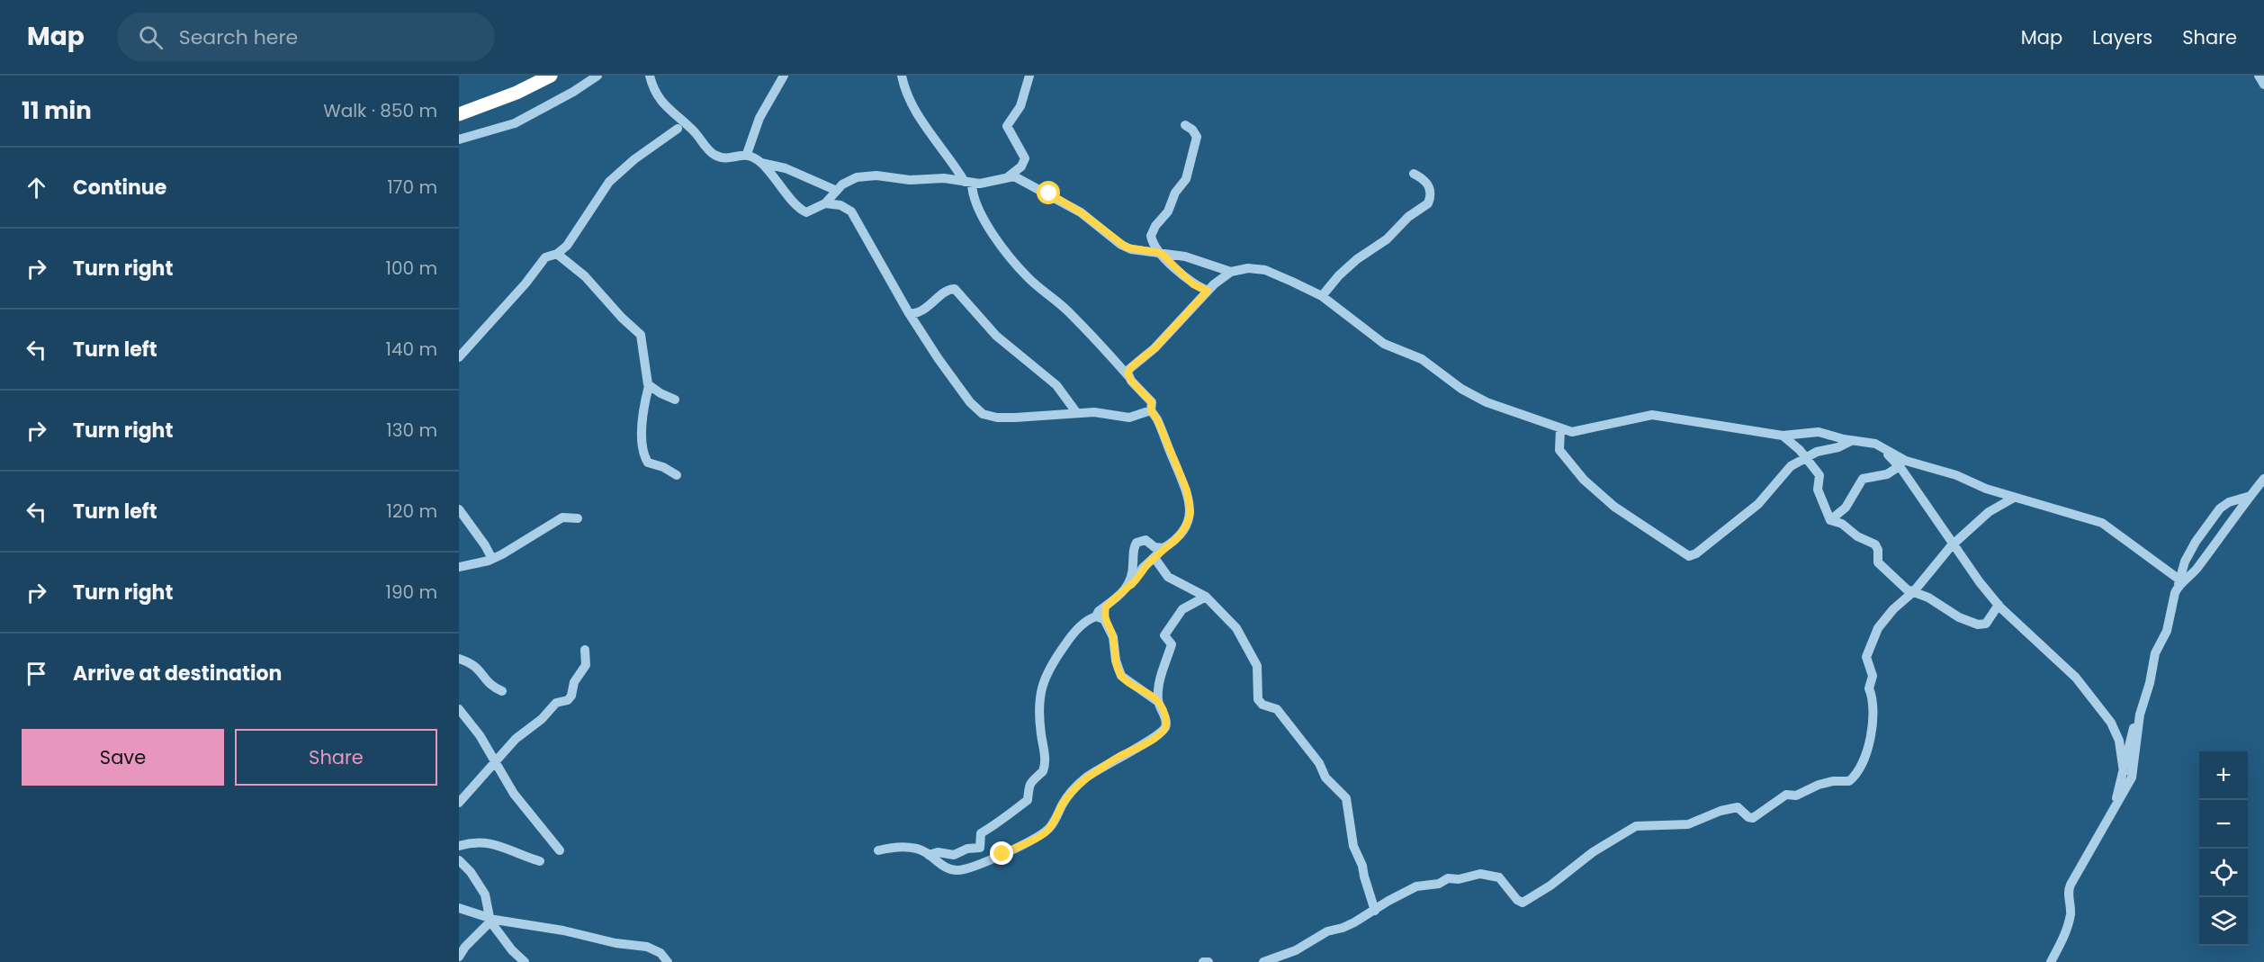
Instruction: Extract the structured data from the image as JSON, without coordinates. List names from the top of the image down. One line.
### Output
{"page":{"header":"Map","search":"Search here","nav":["Map","Layers","Share"],"heading":["11 min","Walk · 850 m"],"list":[["Continue","170 m"],["Turn right","100 m"],["Turn left","140 m"],["Turn right","130 m"],["Turn left","120 m"],["Turn right","190 m"],"Arrive at destination"],"buttons":["Save","Share"],"map_buttons":["+","−"]}}
